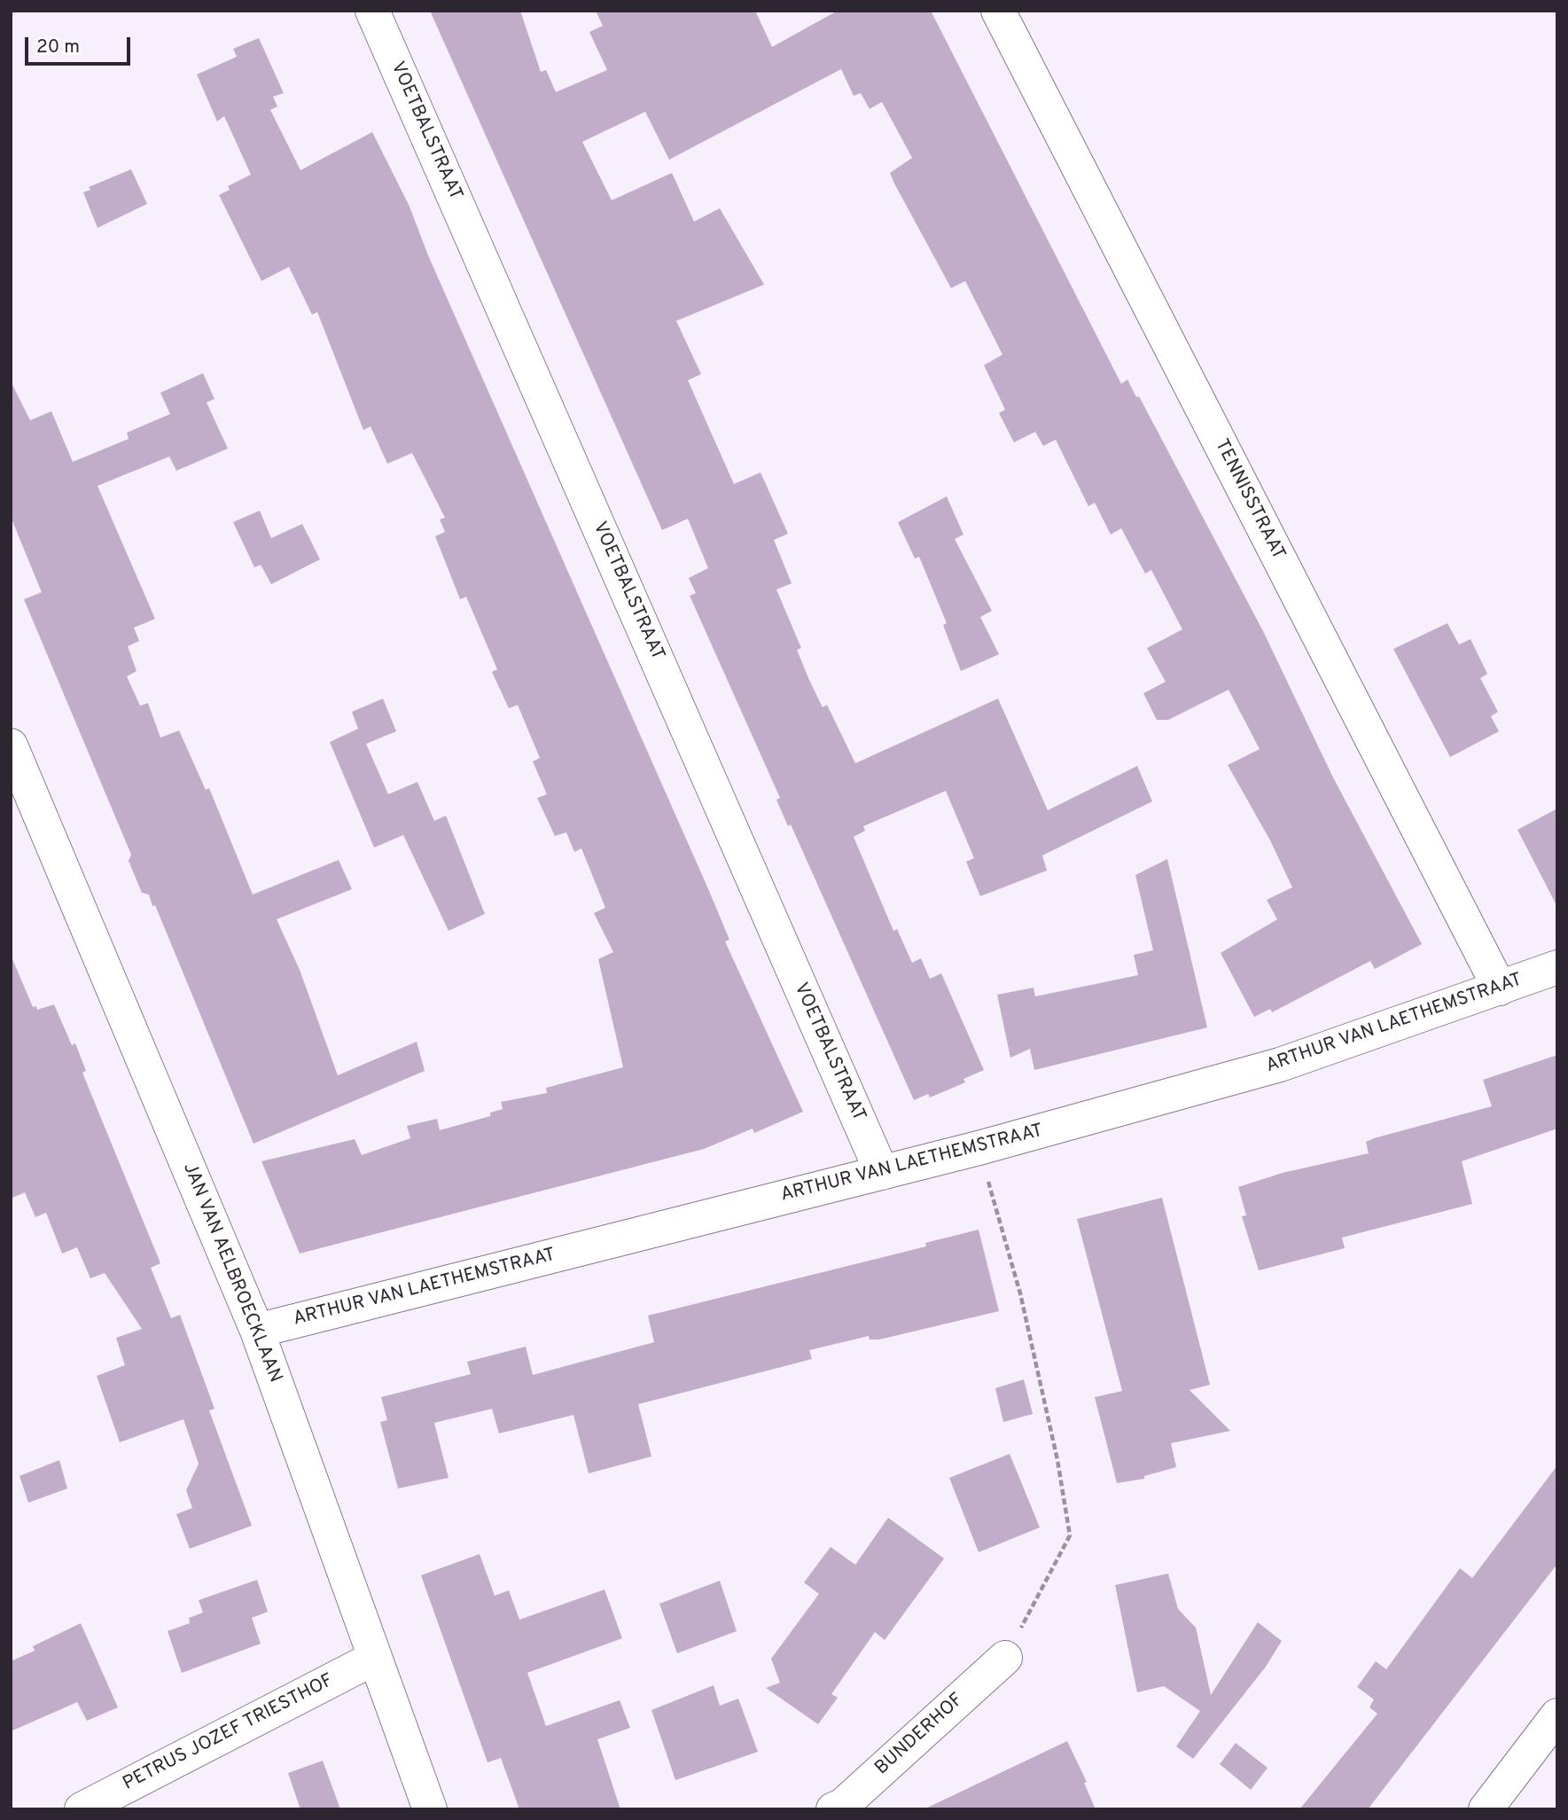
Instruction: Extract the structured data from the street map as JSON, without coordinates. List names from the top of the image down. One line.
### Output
{"streets":{"street":["VOETBALSTRAAT","TENNISSTRAAT","ARTHUR VAN LAETHEMSTRAAT","JAN VAN AELBROECKLAAN","PETRUS JOZEF TRIESTHOF","BUNDERHOF"]},"crossings":[["VOETBALSTRAAT","ARTHUR VAN LAETHEMSTRAAT"],["TENNISSTRAAT","ARTHUR VAN LAETHEMSTRAAT"],["ARTHUR VAN LAETHEMSTRAAT","JAN VAN AELBROECKLAAN"],["JAN VAN AELBROECKLAAN","PETRUS JOZEF TRIESTHOF"]],"scale_bar":"20 m"}
